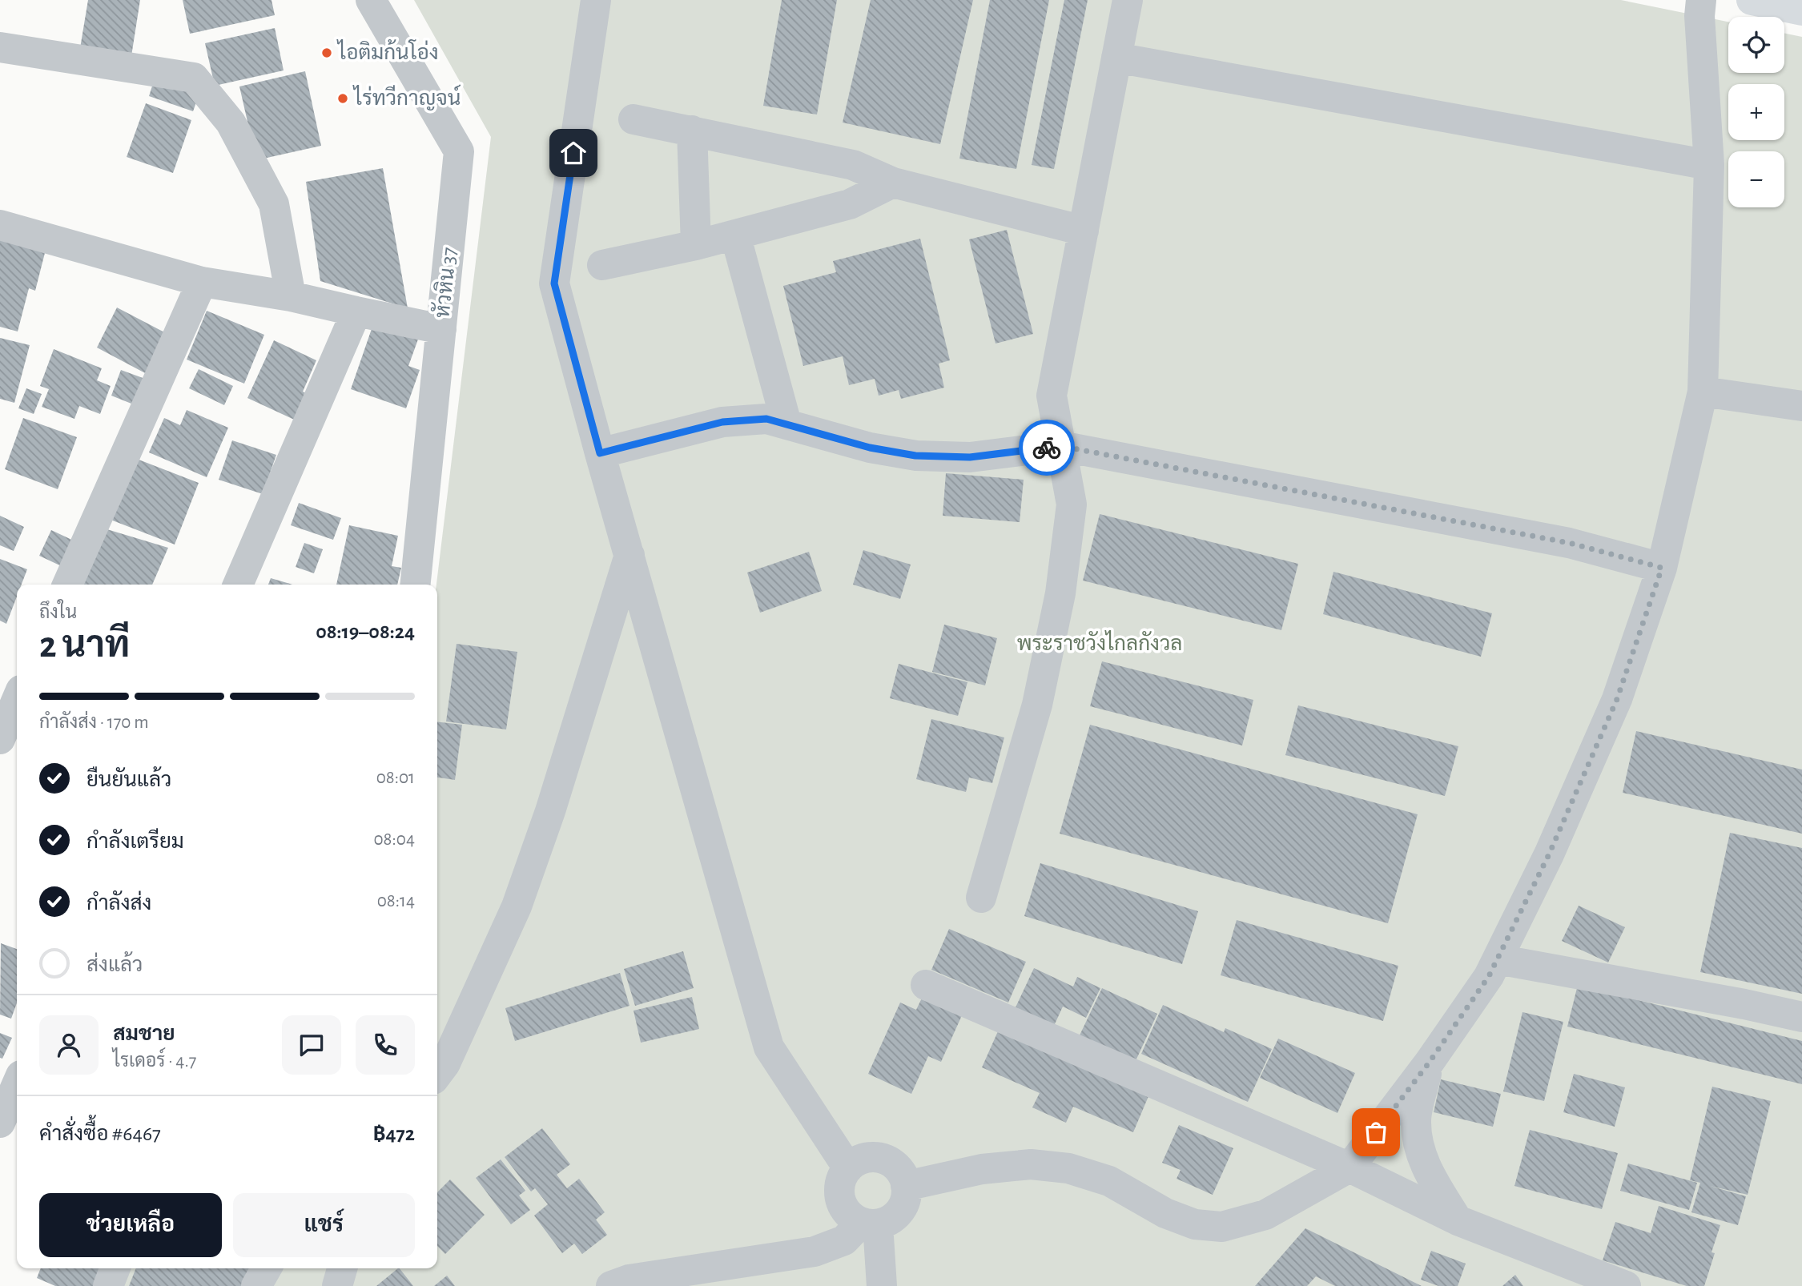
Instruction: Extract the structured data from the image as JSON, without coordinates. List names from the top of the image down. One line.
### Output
{"streets":{"street":["หัวหิน 37"]},"parks":["พระราชวังไกลกังวล"],"places":["ไอติมก้นโอ่ง","ไร่ทวีกาญจน์"],"page":{"map_buttons":["+","−"],"heading":["2 นาที","ถึงใน","08:19–08:24"],"panel":["สมชาย","ไรเดอร์ · 4.7","คำสั่งซื้อ #6467","฿472"],"bar":"กำลังส่ง · 170 m","list":[["ยืนยันแล้ว","08:01"],["กำลังเตรียม","08:04"],["กำลังส่ง","08:14"],"ส่งแล้ว"],"buttons":["ช่วยเหลือ","แชร์"]}}
